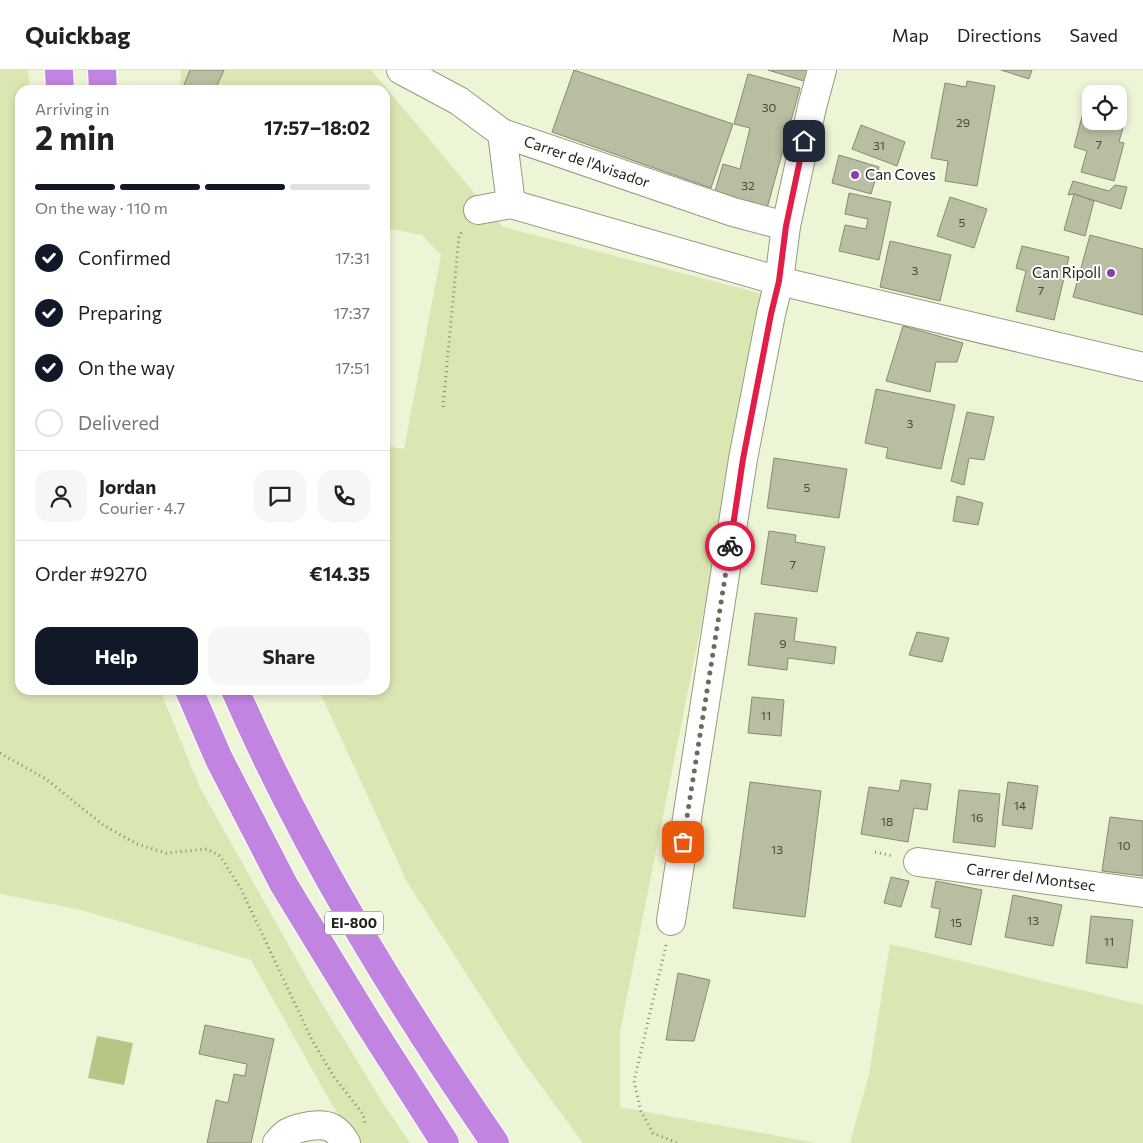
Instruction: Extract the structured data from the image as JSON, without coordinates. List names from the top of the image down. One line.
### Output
{"streets":{"highway":["EI-800"],"street":["Carrer de l'Avisador","Carrer del Montsec"]},"places":["Can Coves","Can Ripoll"],"house_numbers":["30","29","7","31","32","5","3","7","3","5","7","9","11","14","16","18","10","13","13","15","11"],"page":{"header":"Quickbag","nav":["Map","Directions","Saved"],"heading":["2 min","Arriving in","17:57–18:02"],"panel":["Jordan","Courier · 4.7","Order #9270","€14.35"],"bar":"On the way · 110 m","list":[["Confirmed","17:31"],["Preparing","17:37"],["On the way","17:51"],"Delivered"],"buttons":["Help","Share"]}}
